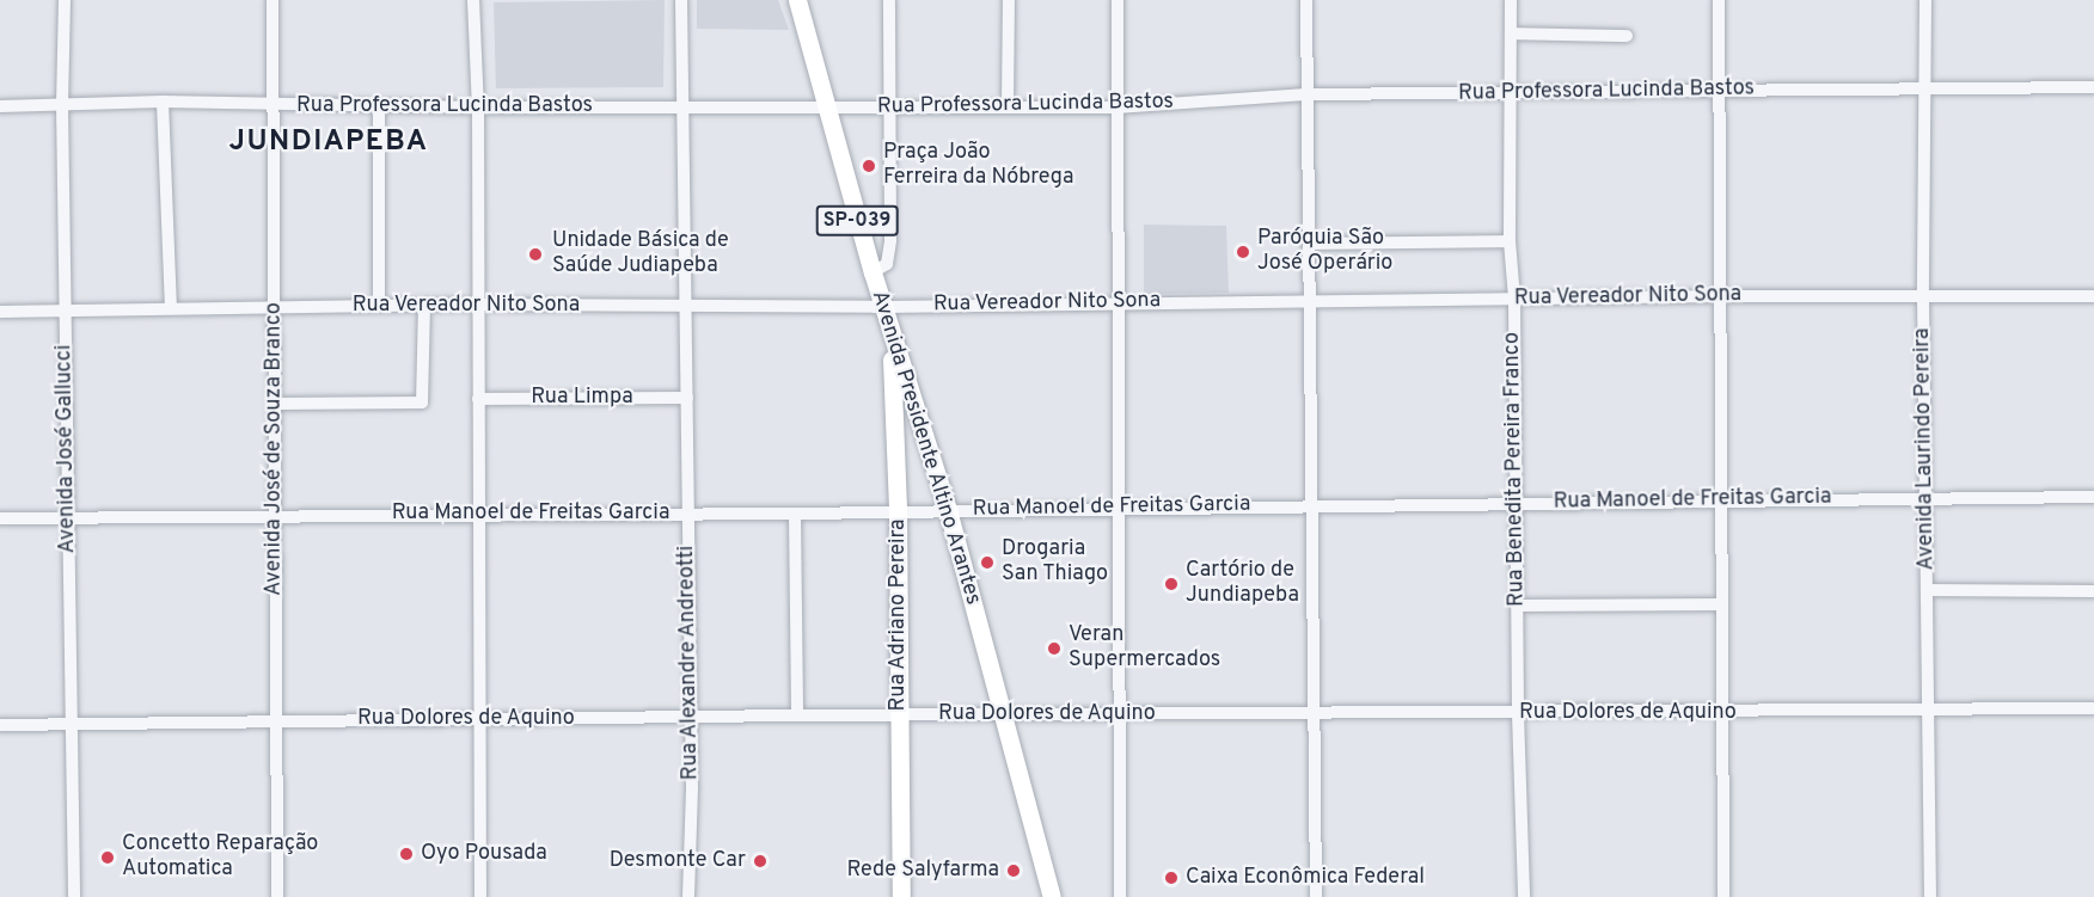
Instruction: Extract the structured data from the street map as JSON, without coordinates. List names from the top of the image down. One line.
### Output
{"streets":{"main road":["SP-039","Avenida Presidente Altino Arantes","Rua Adriano Pereira"],"street":["Rua Professora Lucinda Bastos","Rua Vereador Nito Sona","Rua Limpa","Avenida José Gallucci","Avenida José de Souza Branco","Avenida Laurindo Pereira","Rua Benedita Pereira Franco","Rua Manoel de Freitas Garcia","Rua Alexandre Andreotti","Rua Dolores de Aquino"]},"crossings":[["Rua Professora Lucinda Bastos","Avenida Presidente Altino Arantes"],["Rua Professora Lucinda Bastos","Avenida José Gallucci"],["Rua Professora Lucinda Bastos","Avenida José de Souza Branco"],["Rua Professora Lucinda Bastos","Avenida Laurindo Pereira"],["Rua Professora Lucinda Bastos","Rua Benedita Pereira Franco"],["Rua Professora Lucinda Bastos","Rua Alexandre Andreotti"],["Rua Vereador Nito Sona","Avenida Presidente Altino Arantes"],["Rua Vereador Nito Sona","Avenida José Gallucci"],["Rua Vereador Nito Sona","Avenida José de Souza Branco"],["Rua Vereador Nito Sona","Avenida Laurindo Pereira"],["Rua Vereador Nito Sona","Rua Benedita Pereira Franco"],["Rua Vereador Nito Sona","Rua Alexandre Andreotti"],["Rua Limpa","Rua Alexandre Andreotti"],["Avenida Presidente Altino Arantes","Rua Manoel de Freitas Garcia"],["Avenida Presidente Altino Arantes","Rua Adriano Pereira"],["Avenida Presidente Altino Arantes","Rua Dolores de Aquino"],["Avenida José Gallucci","Rua Manoel de Freitas Garcia"],["Avenida José Gallucci","Rua Dolores de Aquino"],["Avenida José de Souza Branco","Rua Manoel de Freitas Garcia"],["Avenida José de Souza Branco","Rua Dolores de Aquino"],["Avenida Laurindo Pereira","Rua Manoel de Freitas Garcia"],["Avenida Laurindo Pereira","Rua Dolores de Aquino"],["Rua Benedita Pereira Franco","Rua Manoel de Freitas Garcia"],["Rua Benedita Pereira Franco","Rua Dolores de Aquino"],["Rua Manoel de Freitas Garcia","Rua Adriano Pereira"],["Rua Manoel de Freitas Garcia","Rua Alexandre Andreotti"],["Rua Adriano Pereira","Rua Dolores de Aquino"],["Rua Alexandre Andreotti","Rua Dolores de Aquino"]],"districts":["JUNDIAPEBA"],"places":["Praça João Ferreira da Nóbrega","Paróquia São José Operário","Unidade Básica de Saúde Judiapeba","Drogaria San Thiago","Cartório de Jundiapeba","Veran Supermercados","Oyo Pousada","Concetto Reparação Automatica","Desmonte Car","Rede Salyfarma","Caixa Econômica Federal"]}
